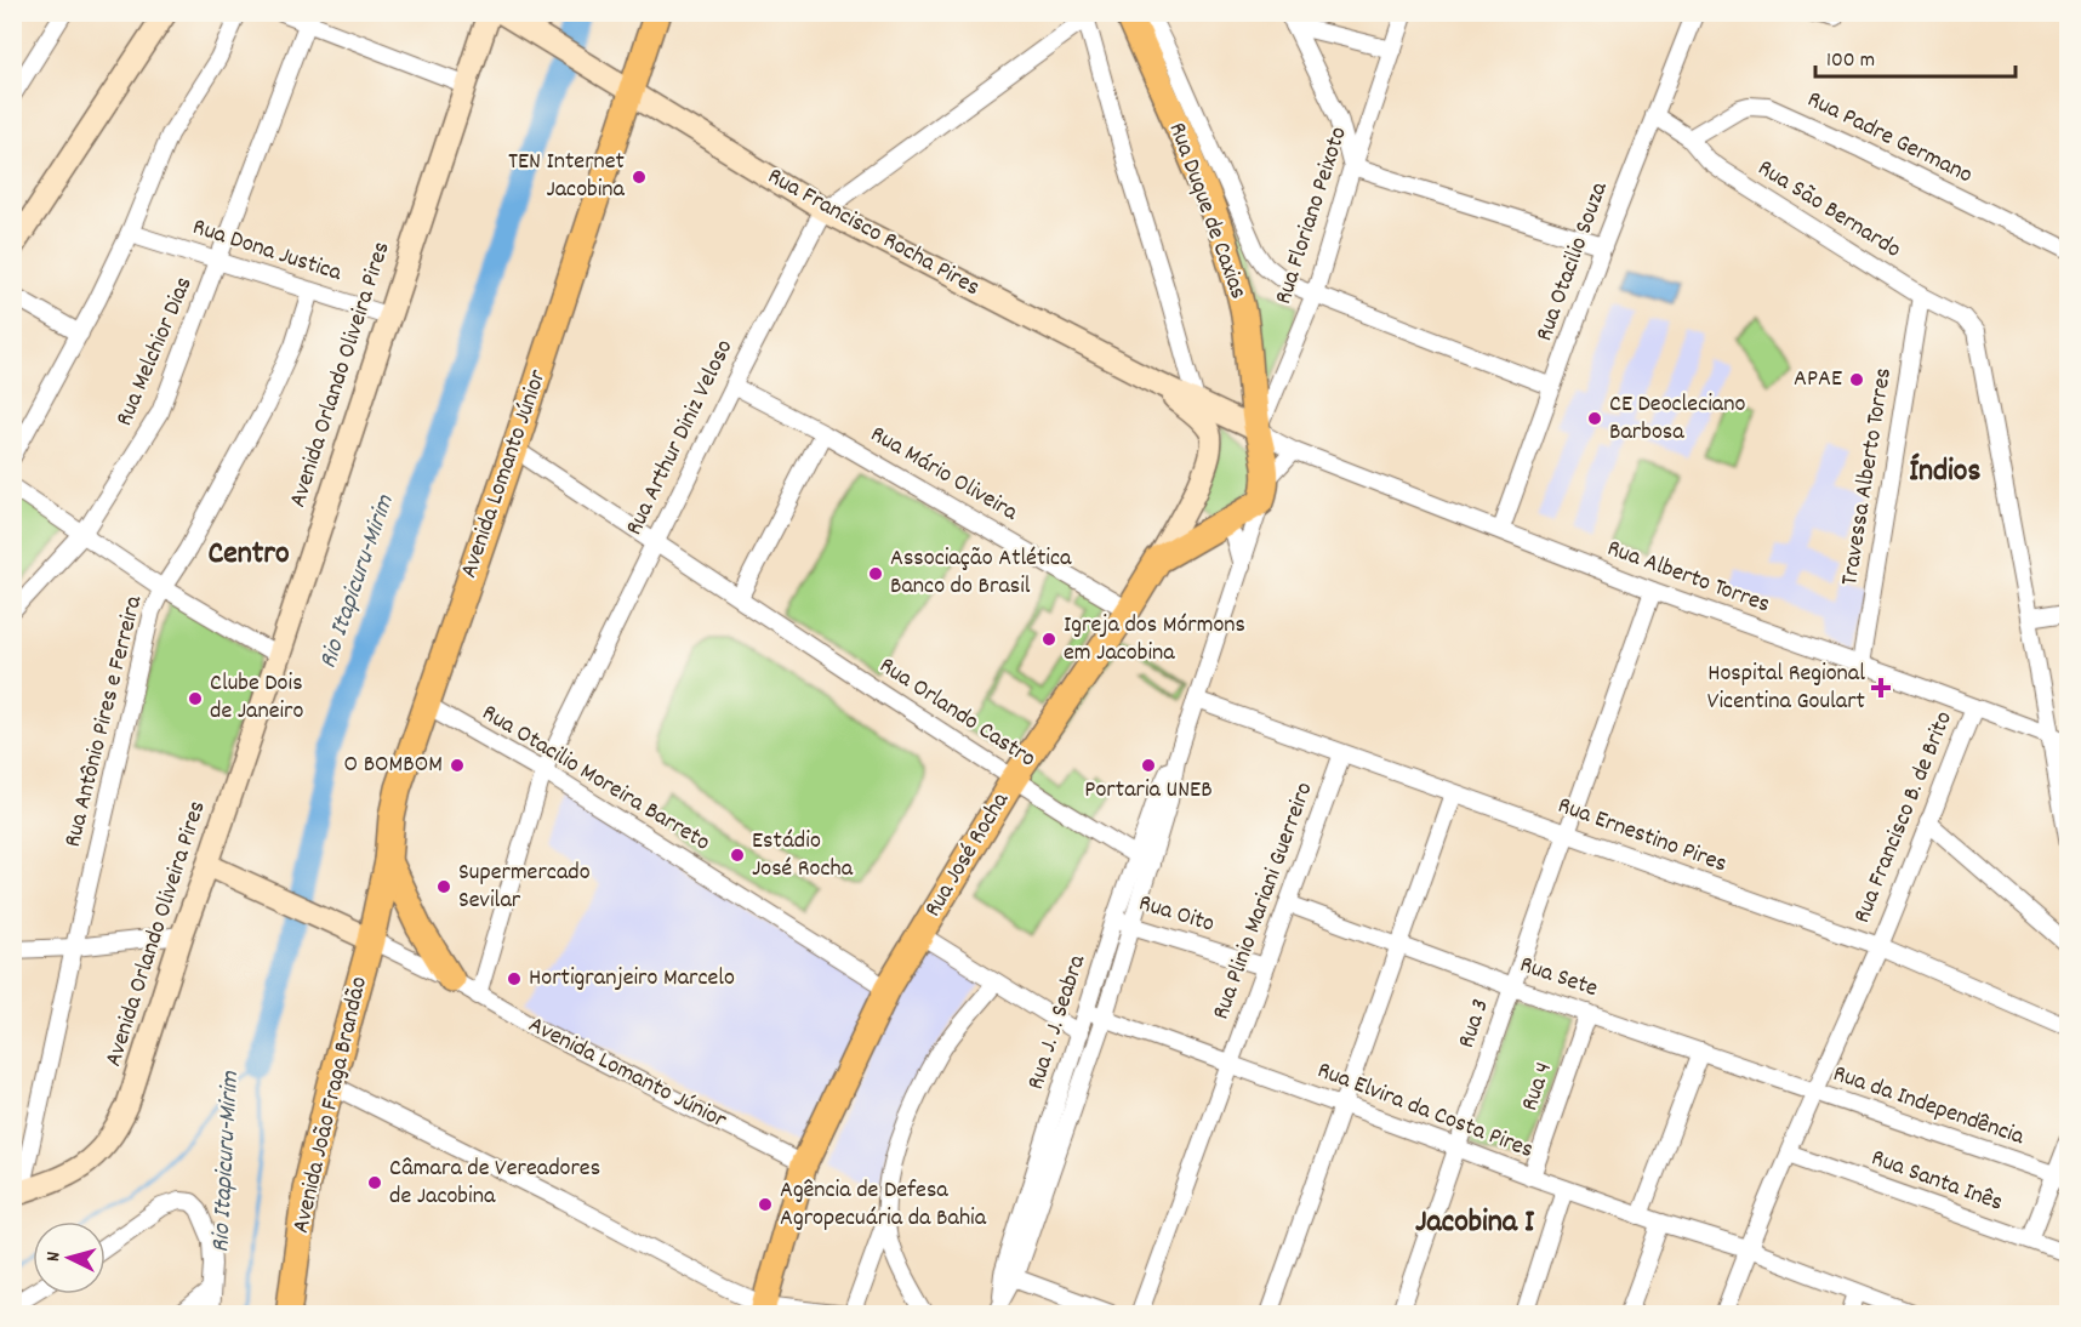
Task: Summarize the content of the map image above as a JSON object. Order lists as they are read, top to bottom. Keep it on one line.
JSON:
{"streets":{"main road":["Rua Duque de Caxias","Rua Francisco Rocha Pires","Avenida Orlando Oliveira Pires","Avenida Lomanto Júnior","Rua José Rocha","Avenida João Fraga Brandão"],"street":["Rua Padre Germano","Rua São Bernardo","Rua Floriano Peixoto","Rua Dona Justica","Rua Otacilio Souza","Rua Melchior Dias","Rua Arthur Diniz Veloso","Rua Mário Oliveira","Travessa Alberto Torres","Rua Alberto Torres","Rua Orlando Castro","Rua Antônio Pires e Ferreira","Rua Otacilio Moreira Barreto","Rua Francisco B. de Brito","Rua Ernestino Pires","Rua Plinio Mariani Guerreiro","Rua Oito","Rua Sete","Rua J. J. Seabra","Rua 3","Rua 4","Rua da Independência","Rua Elvira da Costa Pires","Rua Santa Inês"]},"crossings":[["Rua Padre Germano","Rua São Bernardo"],["Rua São Bernardo","Rua Otacilio Souza"],["Rua São Bernardo","Travessa Alberto Torres"],["Rua Duque de Caxias","Rua Floriano Peixoto"],["Rua Duque de Caxias","Rua Francisco Rocha Pires"],["Rua Duque de Caxias","Rua Otacilio Souza"],["Rua Duque de Caxias","Rua J. J. Seabra"],["Rua Floriano Peixoto","Rua Francisco Rocha Pires"],["Rua Francisco Rocha Pires","Avenida Orlando Oliveira Pires"],["Rua Francisco Rocha Pires","Rua Arthur Diniz Veloso"],["Rua Francisco Rocha Pires","Avenida Lomanto Júnior"],["Rua Francisco Rocha Pires","Rua Alberto Torres"],["Rua Dona Justica","Rua Melchior Dias"],["Rua Dona Justica","Avenida Orlando Oliveira Pires"],["Rua Dona Justica","Rua Antônio Pires e Ferreira"],["Rua Otacilio Souza","Rua Alberto Torres"],["Avenida Orlando Oliveira Pires","Rua Antônio Pires e Ferreira"],["Rua Arthur Diniz Veloso","Avenida Lomanto Júnior"],["Rua Arthur Diniz Veloso","Rua Mário Oliveira"],["Rua Arthur Diniz Veloso","Rua Orlando Castro"],["Rua Arthur Diniz Veloso","Rua Otacilio Moreira Barreto"],["Avenida Lomanto Júnior","Rua Orlando Castro"],["Avenida Lomanto Júnior","Rua Otacilio Moreira Barreto"],["Avenida Lomanto Júnior","Rua José Rocha"],["Avenida Lomanto Júnior","Avenida João Fraga Brandão"],["Rua Mário Oliveira","Rua José Rocha"],["Travessa Alberto Torres","Rua Alberto Torres"],["Rua Alberto Torres","Rua Francisco B. de Brito"],["Rua Alberto Torres","Rua 3"],["Rua Orlando Castro","Rua José Rocha"],["Rua Orlando Castro","Rua J. J. Seabra"],["Rua Otacilio Moreira Barreto","Rua José Rocha"],["Rua Francisco B. de Brito","Rua Ernestino Pires"],["Rua Francisco B. de Brito","Rua Sete"],["Rua Francisco B. de Brito","Rua da Independência"],["Rua Francisco B. de Brito","Rua Elvira da Costa Pires"],["Rua Francisco B. de Brito","Rua Santa Inês"],["Rua Ernestino Pires","Rua Plinio Mariani Guerreiro"],["Rua Ernestino Pires","Rua J. J. Seabra"],["Rua Ernestino Pires","Rua 3"],["Rua Plinio Mariani Guerreiro","Rua Oito"],["Rua Plinio Mariani Guerreiro","Rua Sete"],["Rua Plinio Mariani Guerreiro","Rua Elvira da Costa Pires"],["Rua Oito","Rua J. J. Seabra"],["Rua Sete","Rua 3"],["Rua Sete","Rua 4"],["Rua Sete","Rua da Independência"],["Rua J. J. Seabra","Rua Elvira da Costa Pires"],["Rua 3","Rua Elvira da Costa Pires"],["Rua 4","Rua Elvira da Costa Pires"]],"districts":["Índios","Centro","Jacobina I"],"water":["Rio Itapicuru-Mirim"],"places":{"other":["TEN Internet Jacobina","APAE","CE Deocleciano Barbosa","Associação Atlética Banco do Brasil","Igreja dos Mórmons em Jacobina","Clube Dois de Janeiro","O BOMBOM","Portaria UNEB","Estádio José Rocha","Supermercado Sevilar","Hortigranjeiro Marcelo","Câmara de Vereadores de Jacobina","Agência de Defesa Agropecuária da Bahia"],"health":["Hospital Regional Vicentina Goulart"]},"scale_bar":"100 m","north":"left"}
